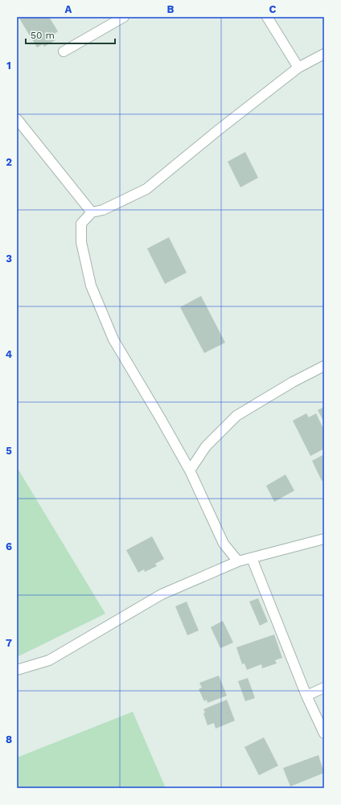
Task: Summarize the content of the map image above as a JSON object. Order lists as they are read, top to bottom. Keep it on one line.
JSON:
{"scale_bar":"50 m","grid":{"columns":["A","B","C"],"rows":["1","2","3","4","5","6","7","8"]}}
